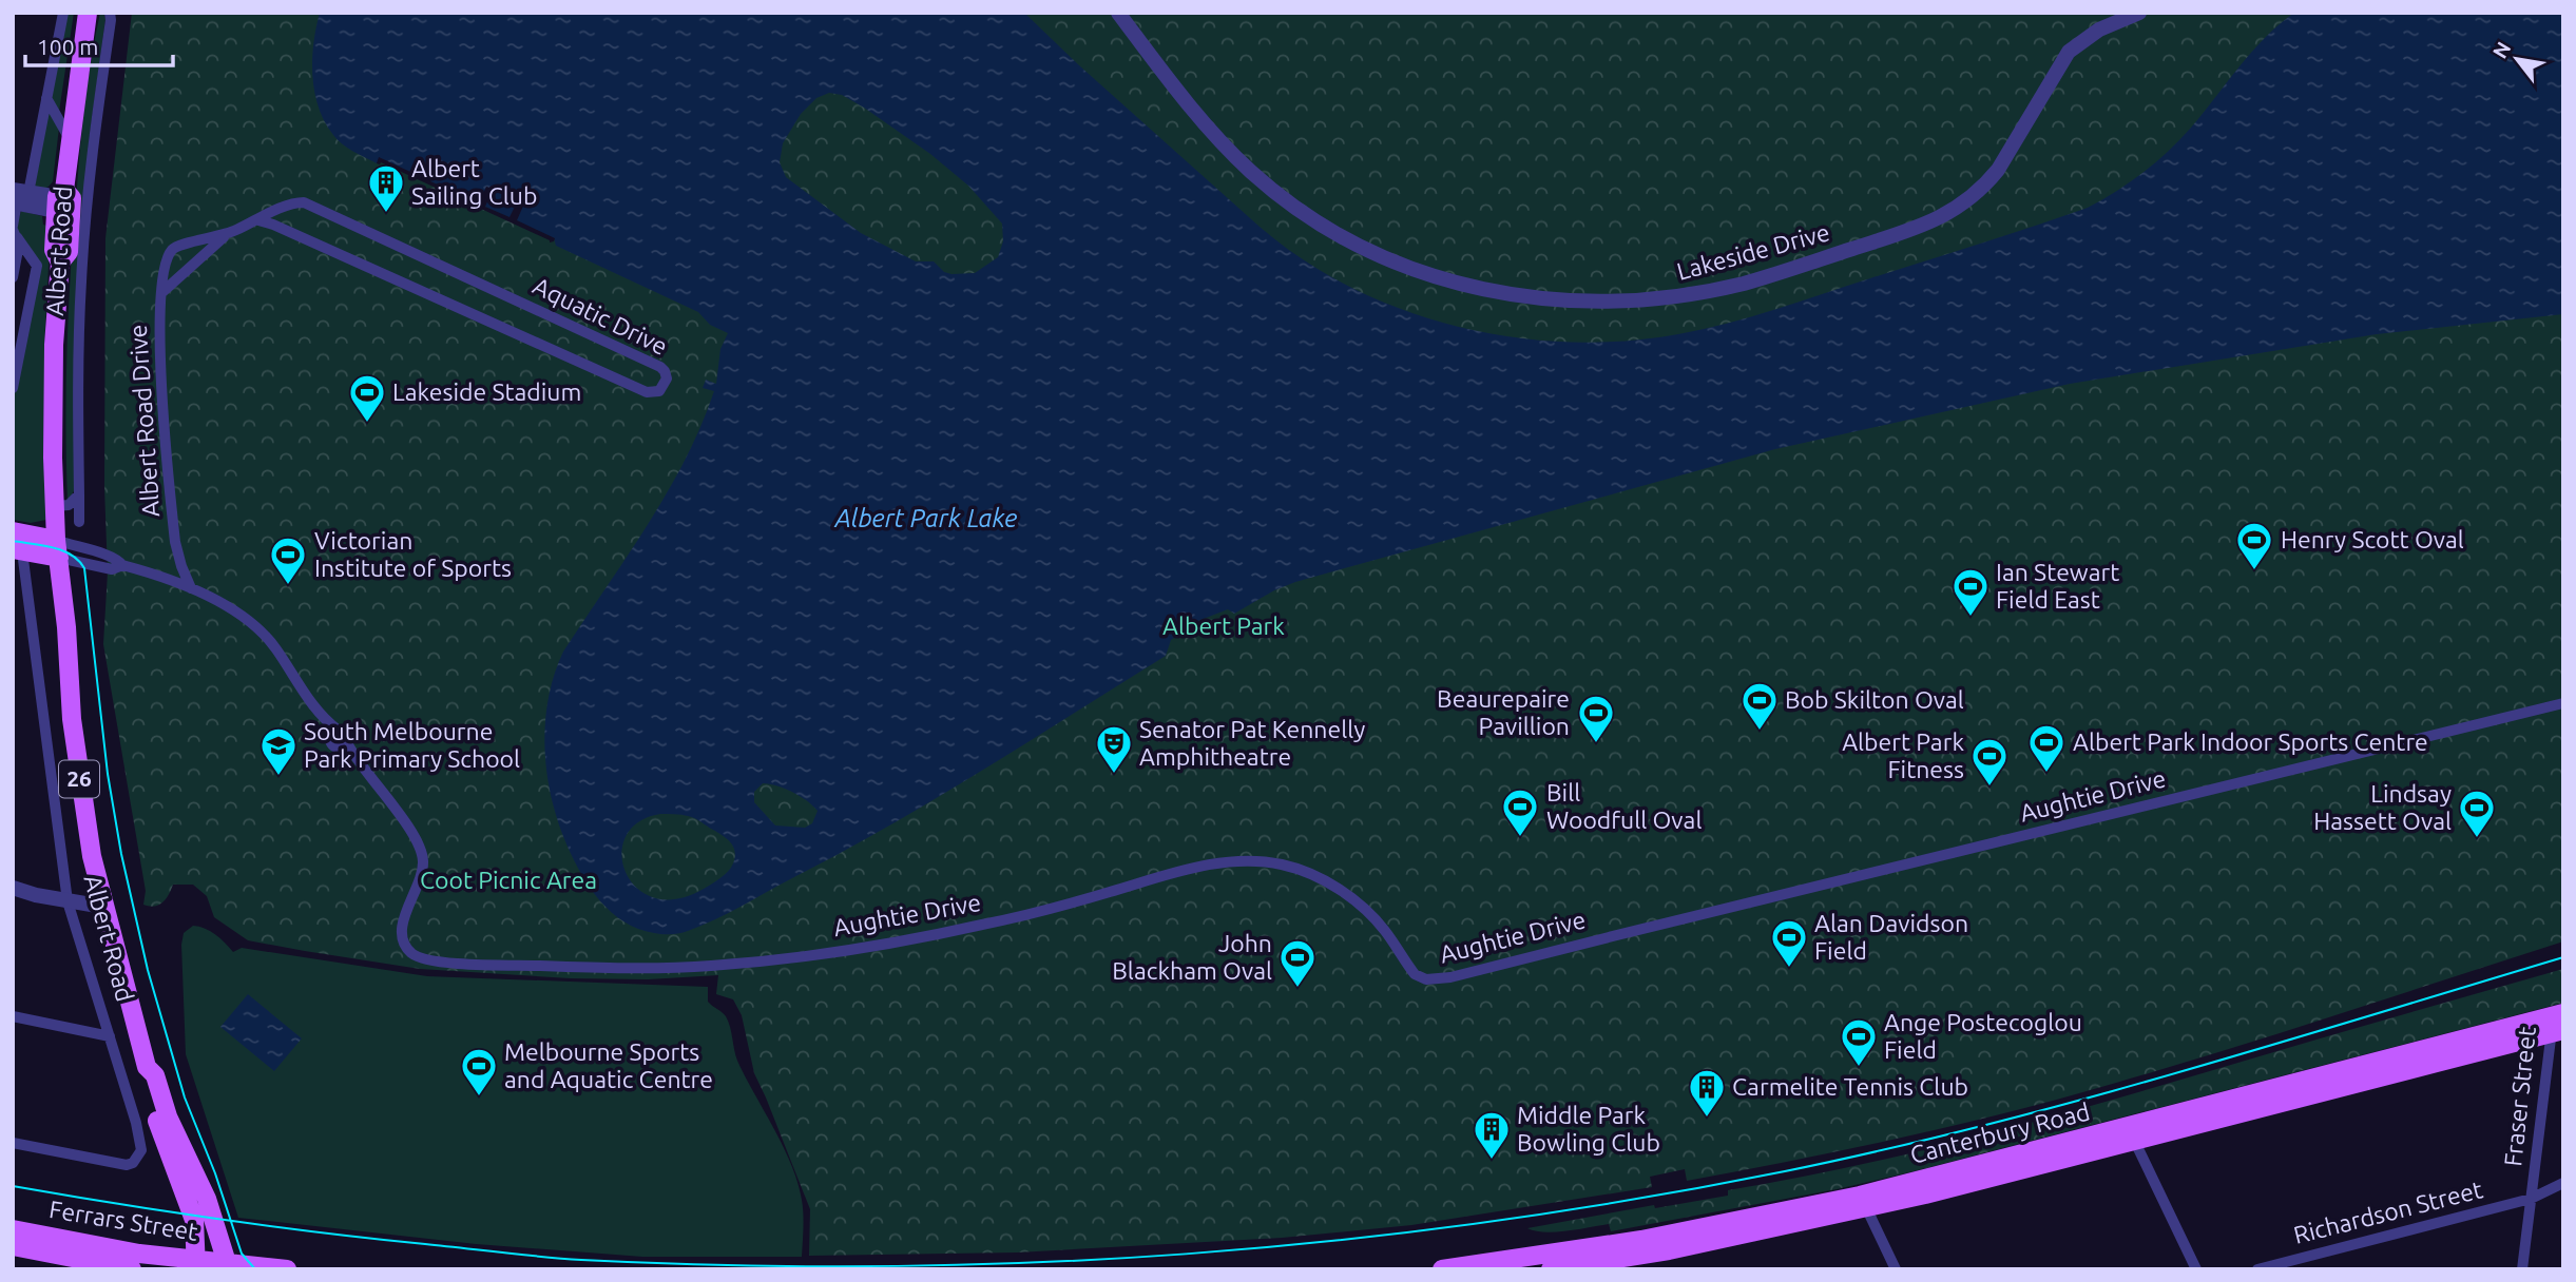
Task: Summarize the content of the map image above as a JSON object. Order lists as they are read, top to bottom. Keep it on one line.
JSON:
{"streets":{"main road":["Albert Road","26","Canterbury Road","Ferrars Street"],"street":["Lakeside Drive","Aquatic Drive","Albert Road Drive","Aughtie Drive","Fraser Street","Richardson Street"]},"crossings":[["Albert Road","Aughtie Drive"],["Albert Road","Ferrars Street"],["Aquatic Drive","Albert Road Drive"],["Albert Road Drive","Aughtie Drive"],["Fraser Street","Canterbury Road"],["Fraser Street","Richardson Street"]],"water":["Albert Park Lake"],"parks":["Albert Park","Coot Picnic Area"],"places":{"building":["Albert Sailing Club","Carmelite Tennis Club","Middle Park Bowling Club"],"sports":["Lakeside Stadium","Henry Scott Oval","Victorian Institute of Sports","Ian Stewart Field East","Bob Skilton Oval","Beaurepaire Pavillion","Albert Park Indoor Sports Centre","Albert Park Fitness","Bill Woodfull Oval","Lindsay Hassett Oval","Alan Davidson Field","John Blackham Oval","Ange Postecoglou Field","Melbourne Sports and Aquatic Centre"],"theatre":["Senator Pat Kennelly Amphitheatre"],"school or university":["South Melbourne Park Primary School"]},"scale_bar":"100 m","north":"top left"}
